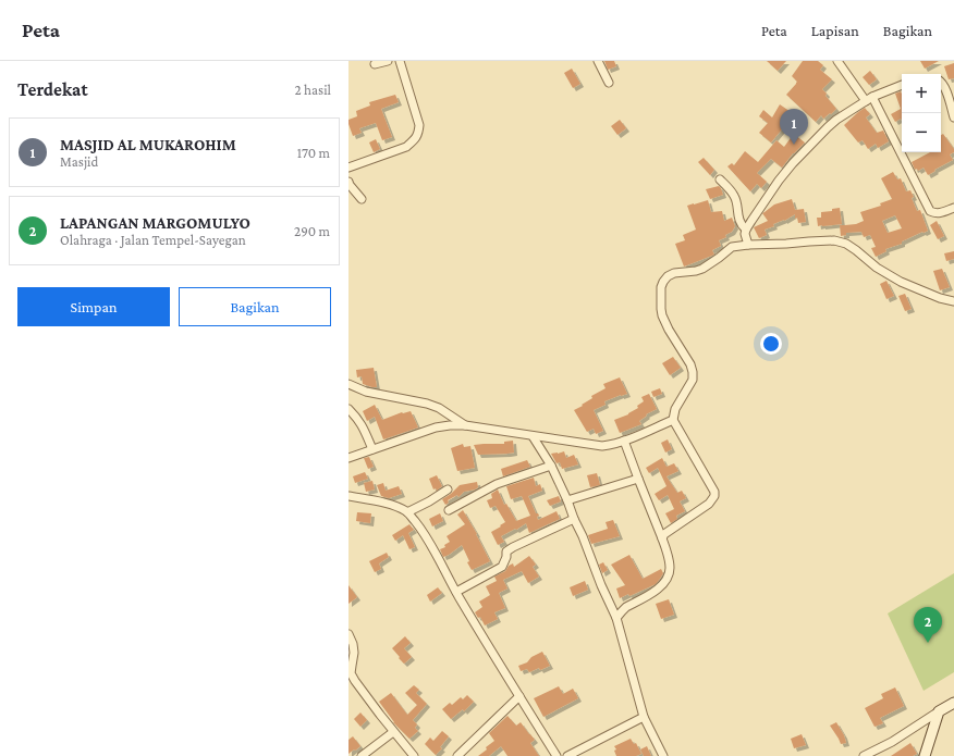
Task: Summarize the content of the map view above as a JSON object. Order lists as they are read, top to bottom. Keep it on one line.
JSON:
{"page":{"header":"Peta","nav":["Peta","Lapisan","Bagikan"],"heading":["Terdekat","2 hasil"],"map_buttons":["+","−"],"pins":["1","2"],"list":[{"mark":"1","name":"MASJID AL MUKAROHIM","note":"Masjid","value":"170 m"},{"mark":"2","name":"LAPANGAN MARGOMULYO","note":"Olahraga · Jalan Tempel-Sayegan","value":"290 m"}],"buttons":["Simpan","Bagikan"]}}
